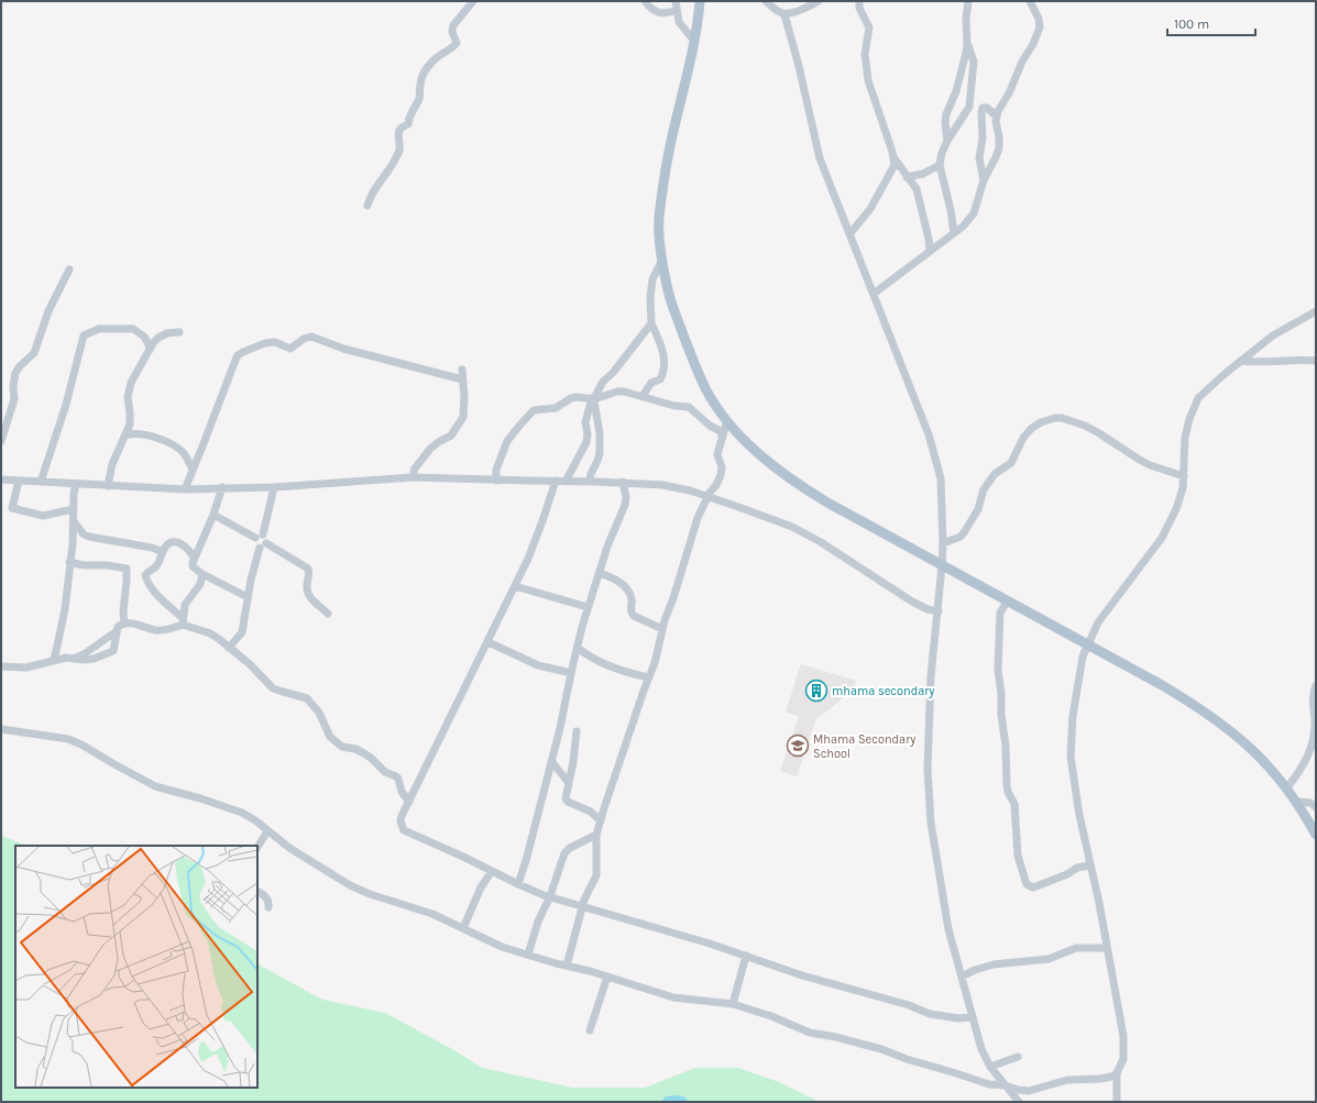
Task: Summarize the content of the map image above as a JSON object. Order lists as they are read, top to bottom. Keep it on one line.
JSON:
{"places":{"building":["mhama secondary"],"school or university":["Mhama Secondary School"]},"scale_bar":"100 m"}
